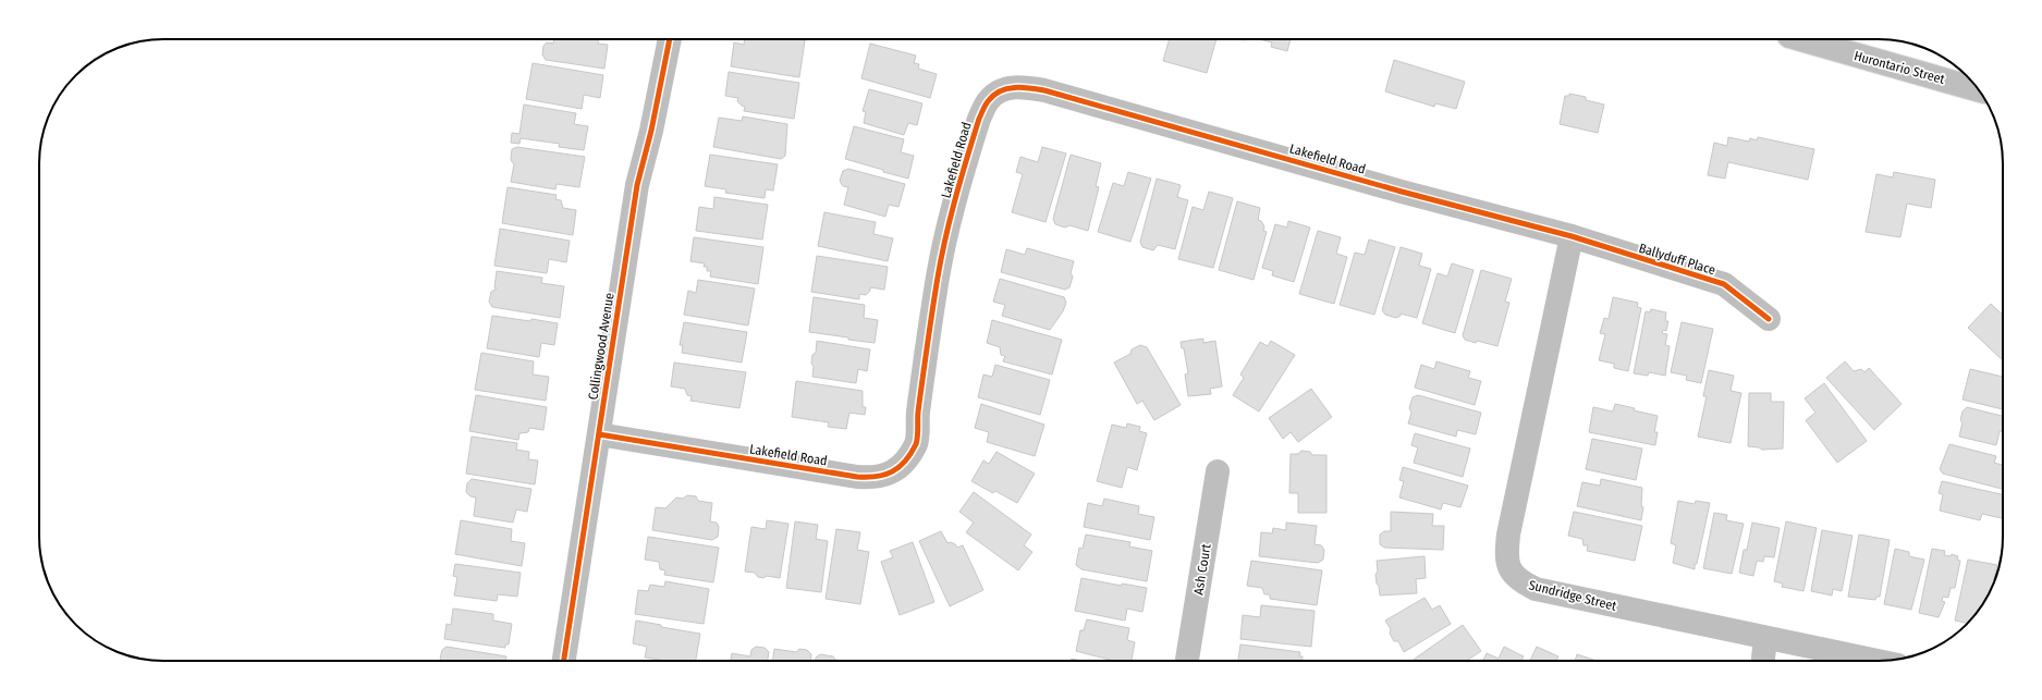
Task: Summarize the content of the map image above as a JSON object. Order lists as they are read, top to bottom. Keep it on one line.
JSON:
{"streets":{"street":["Hurontario Street","Lakefield Road","Ballyduff Place","Collingwood Avenue","Ash Court","Sundridge Street"]},"crossings":[["Lakefield Road","Ballyduff Place"],["Lakefield Road","Collingwood Avenue"],["Lakefield Road","Sundridge Street"],["Ballyduff Place","Sundridge Street"]]}
